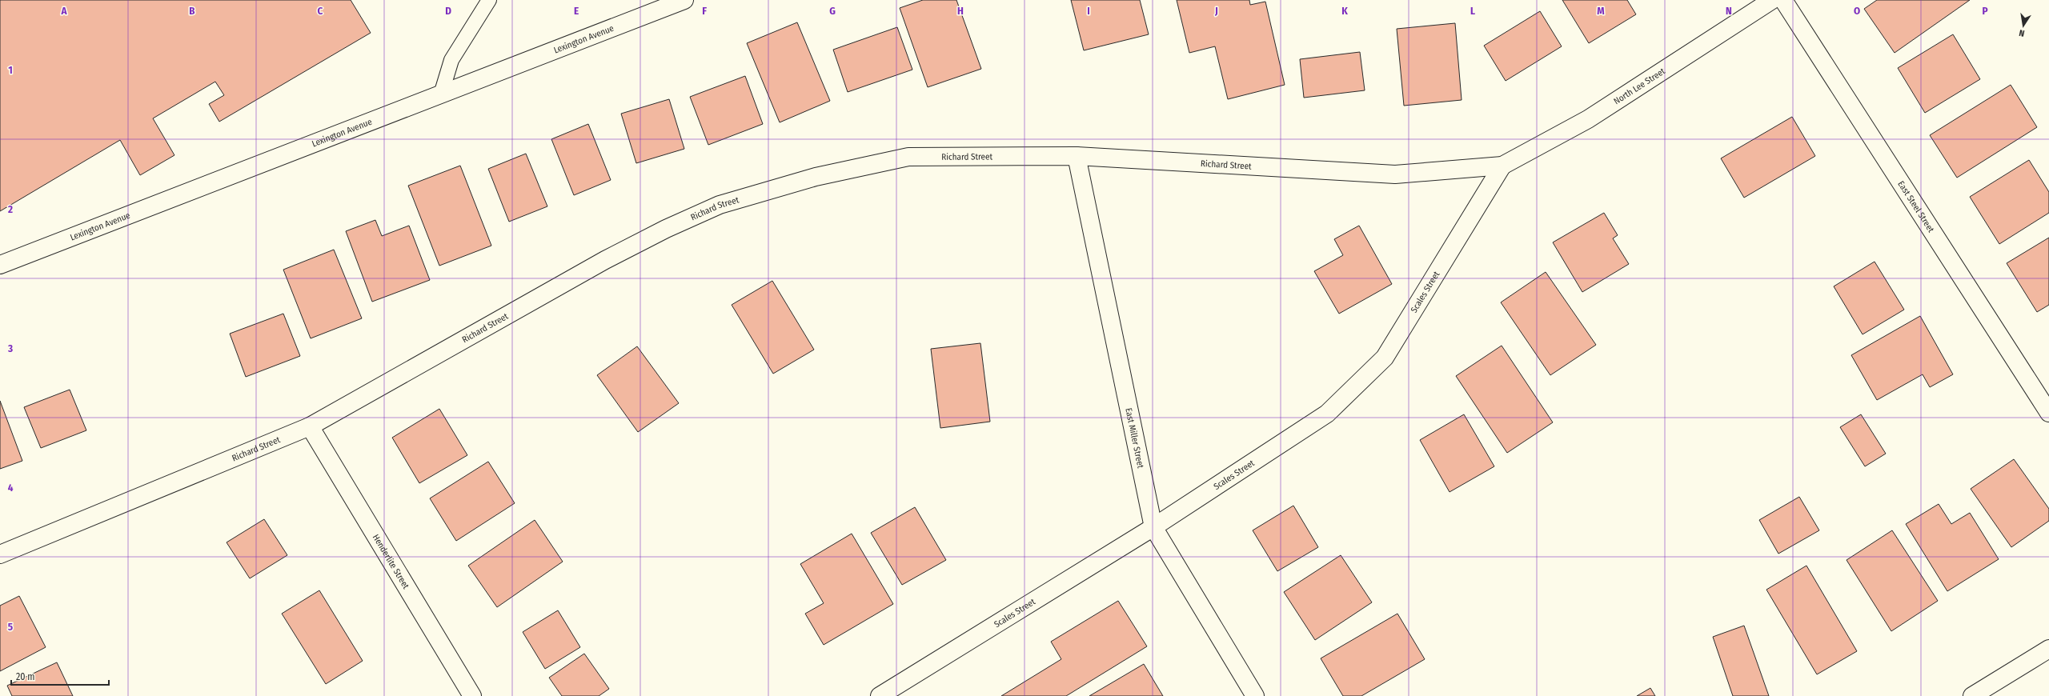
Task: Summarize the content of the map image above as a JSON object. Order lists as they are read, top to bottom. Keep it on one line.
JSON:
{"streets":{"street":["Lexington Avenue","North Lee Street","Richard Street","East Steel Street","Scales Street","East Miller Street","Henderlite Street"]},"crossings":[["North Lee Street","Richard Street"],["North Lee Street","Scales Street"],["Richard Street","Scales Street"],["Richard Street","East Miller Street"],["Richard Street","Henderlite Street"],["Scales Street","East Miller Street"]],"scale_bar":"20 m","north":"bottom","grid":{"columns":["A","B","C","D","E","F","G","H","I","J","K","L","M","N","O","P"],"rows":["1","2","3","4","5"]}}
